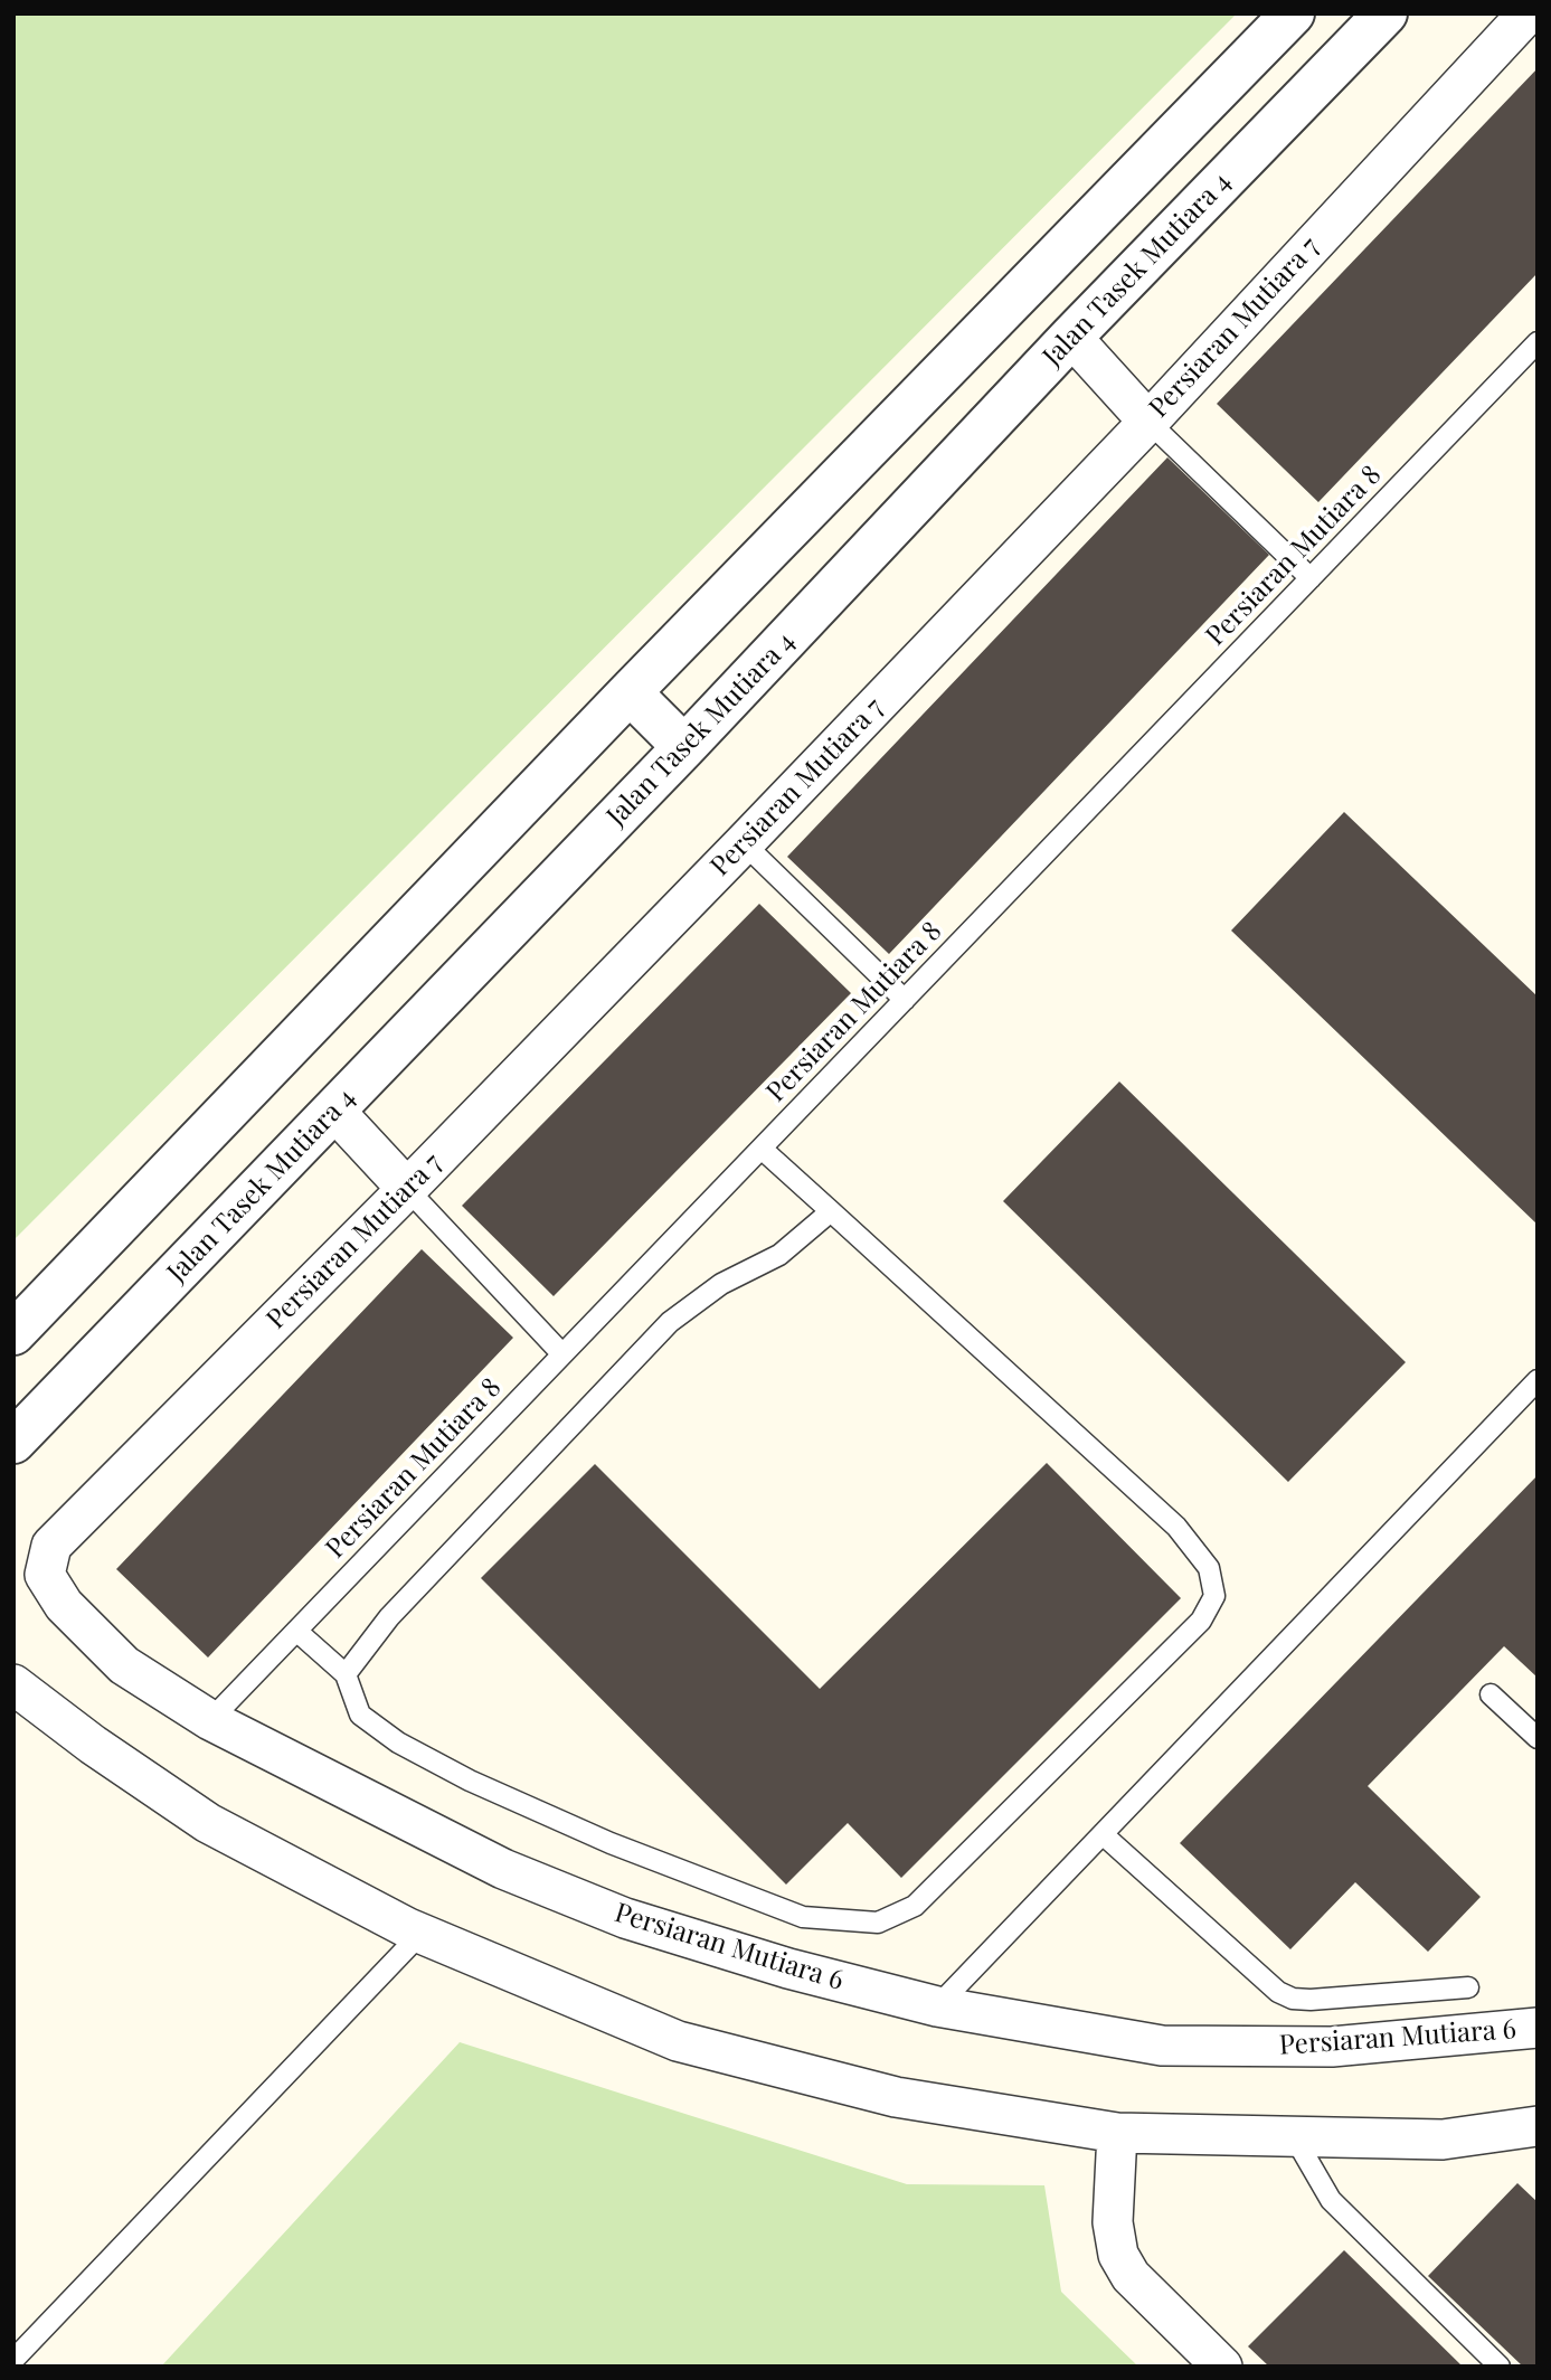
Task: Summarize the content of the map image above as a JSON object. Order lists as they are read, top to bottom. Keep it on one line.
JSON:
{"streets":{"street":["Jalan Tasek Mutiara 4","Persiaran Mutiara 7","Persiaran Mutiara 6"],"lane":["Persiaran Mutiara 8"]},"crossings":[["Persiaran Mutiara 7","Persiaran Mutiara 6"],["Persiaran Mutiara 8","Persiaran Mutiara 6"]]}
